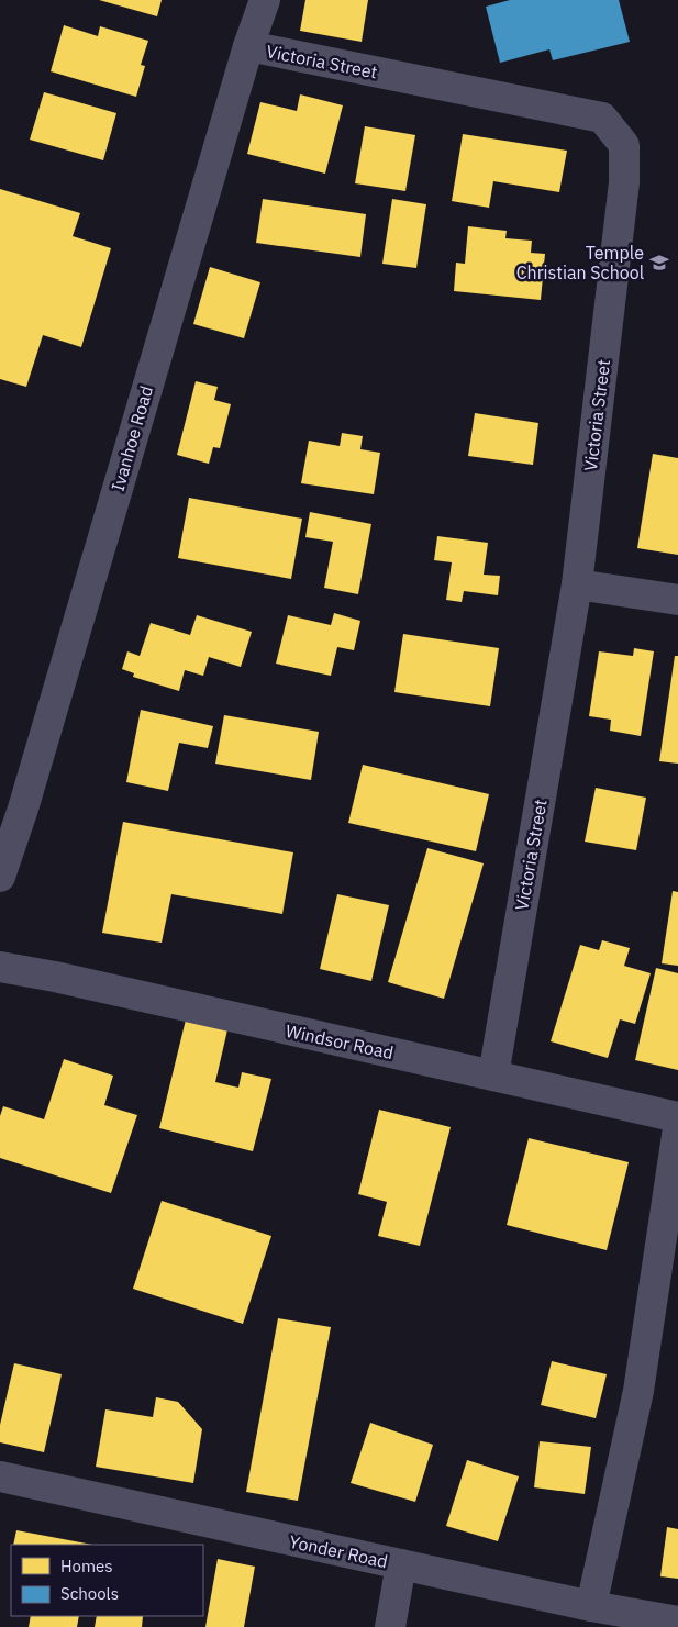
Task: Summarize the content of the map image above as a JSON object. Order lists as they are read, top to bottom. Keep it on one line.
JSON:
{"streets":{"street":["Victoria Street","Ivanhoe Road","Windsor Road","Yonder Road"]},"crossings":[["Victoria Street","Ivanhoe Road"],["Victoria Street","Windsor Road"]],"places":{"school or university":["Temple Christian School"]},"legend":["Homes","Schools"]}
